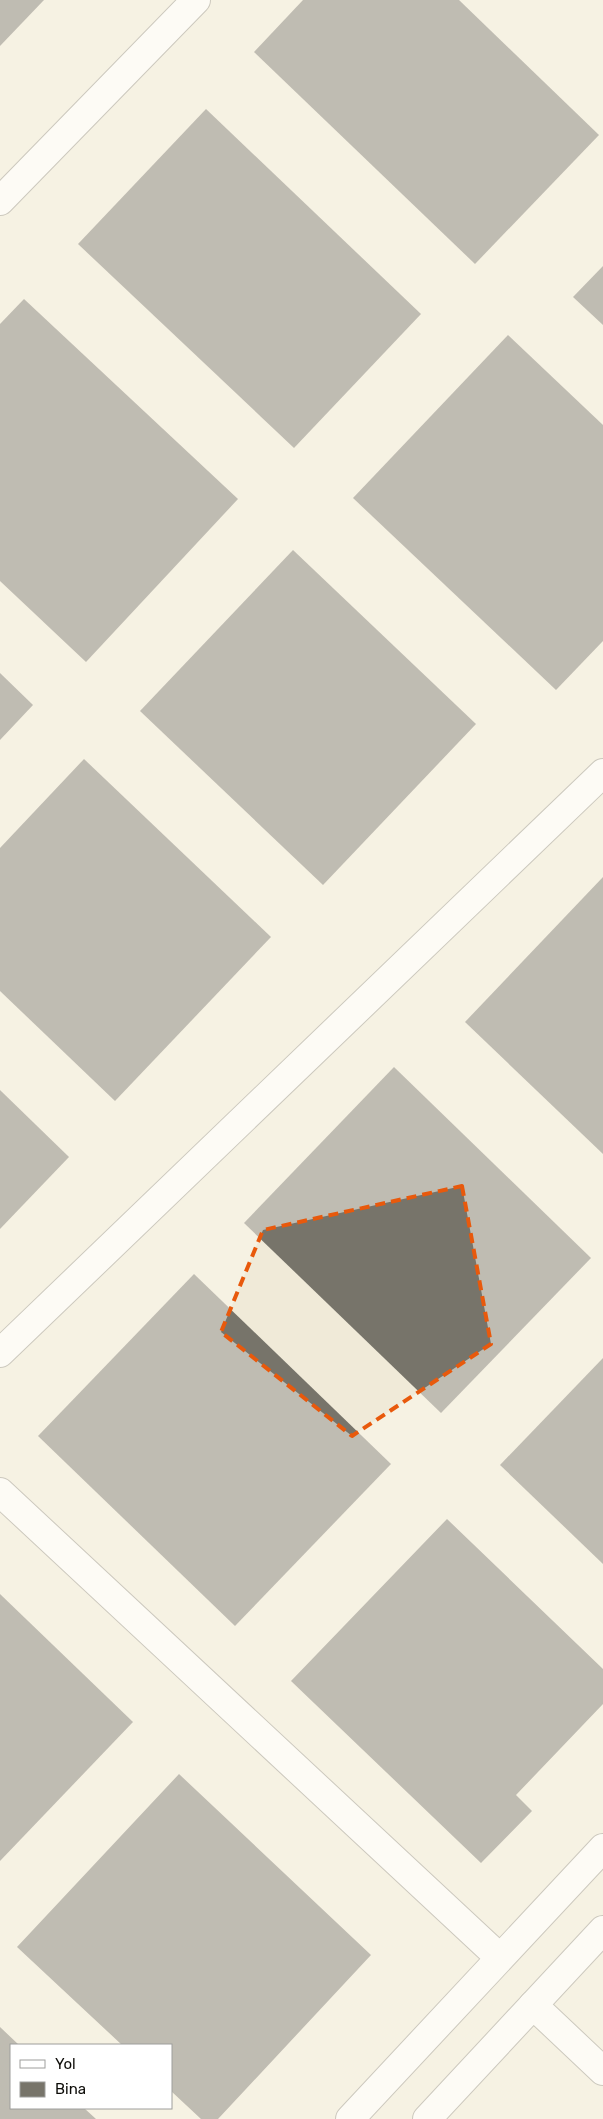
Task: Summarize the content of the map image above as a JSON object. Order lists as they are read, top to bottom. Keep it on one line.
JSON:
{"legend":["Yol","Bina"]}
